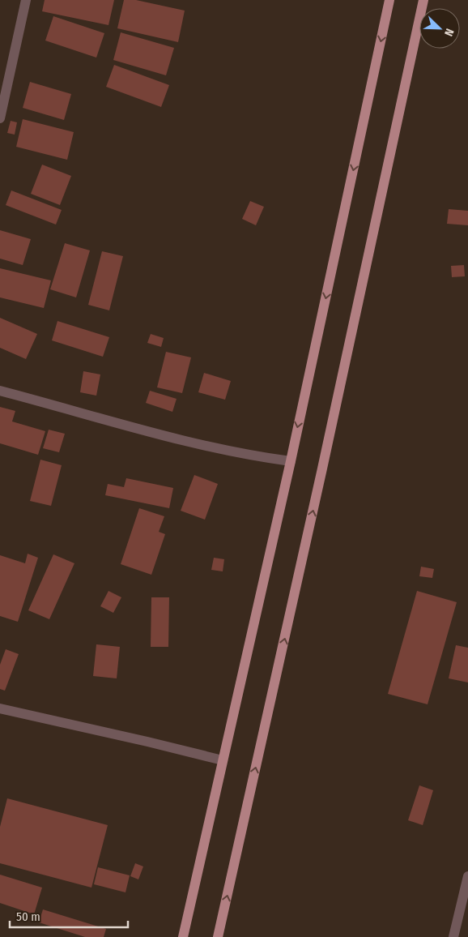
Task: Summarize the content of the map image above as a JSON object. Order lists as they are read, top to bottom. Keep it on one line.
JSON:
{"scale_bar":"50 m","north":"bottom right"}
